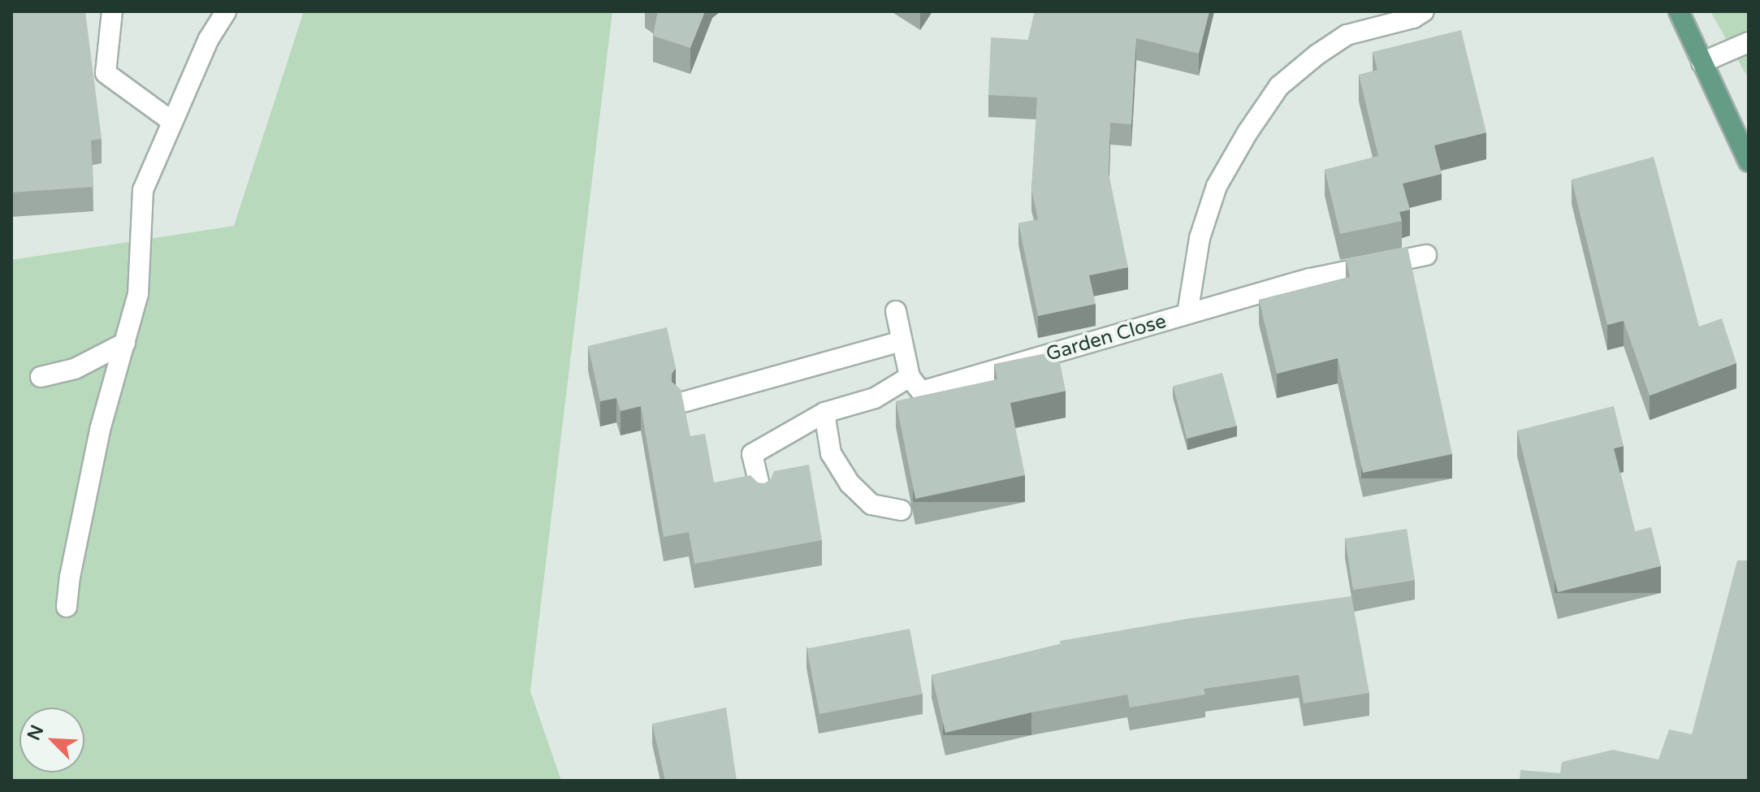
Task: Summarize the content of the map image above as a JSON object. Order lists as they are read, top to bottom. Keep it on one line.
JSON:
{"streets":{"street":["Garden Close"]},"north":"top left"}
